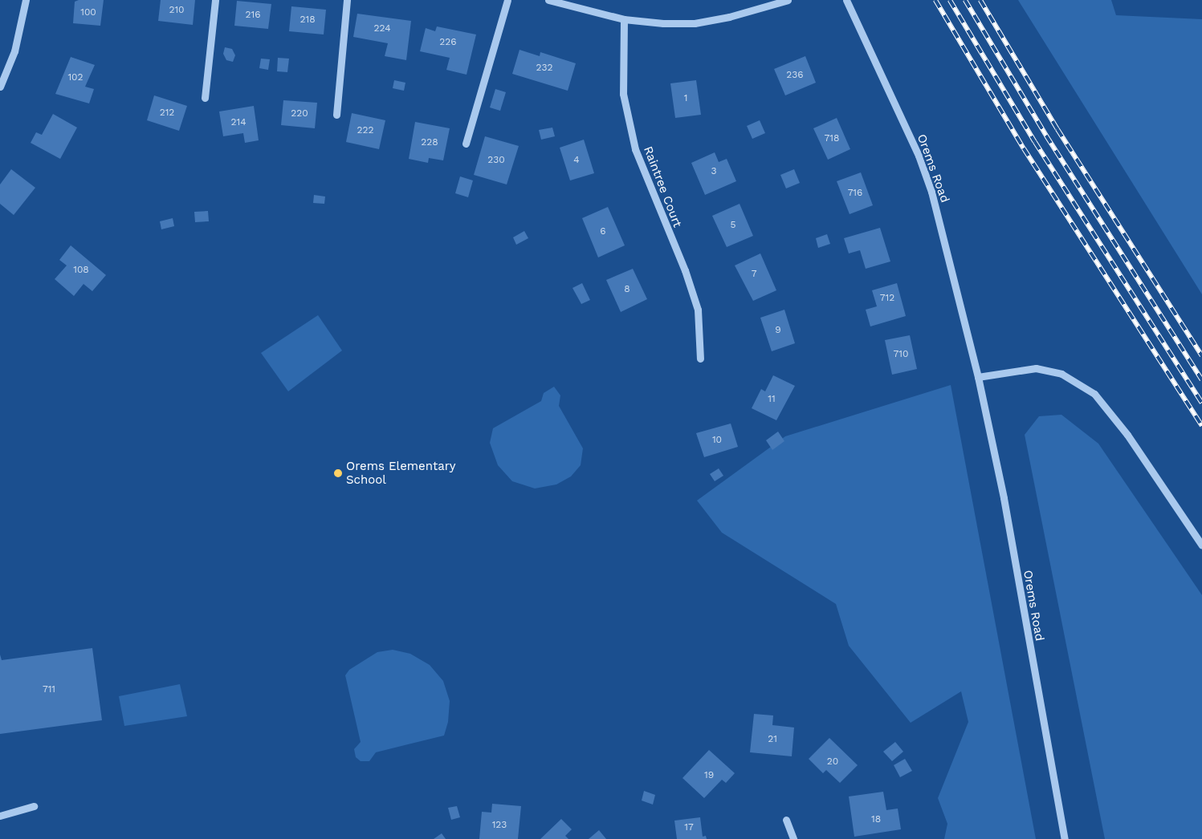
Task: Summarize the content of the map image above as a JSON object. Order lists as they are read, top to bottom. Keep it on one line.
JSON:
{"streets":{"street":["Orems Road","Raintree Court"]},"places":["Orems Elementary School"],"house_numbers":["210","100","216","218","224","226","232","236","102","1","212","220","214","222","718","228","230","4","3","716","5","6","108","7","8","712","9","710","11","10","711","21","20","19","18","123","17"]}
